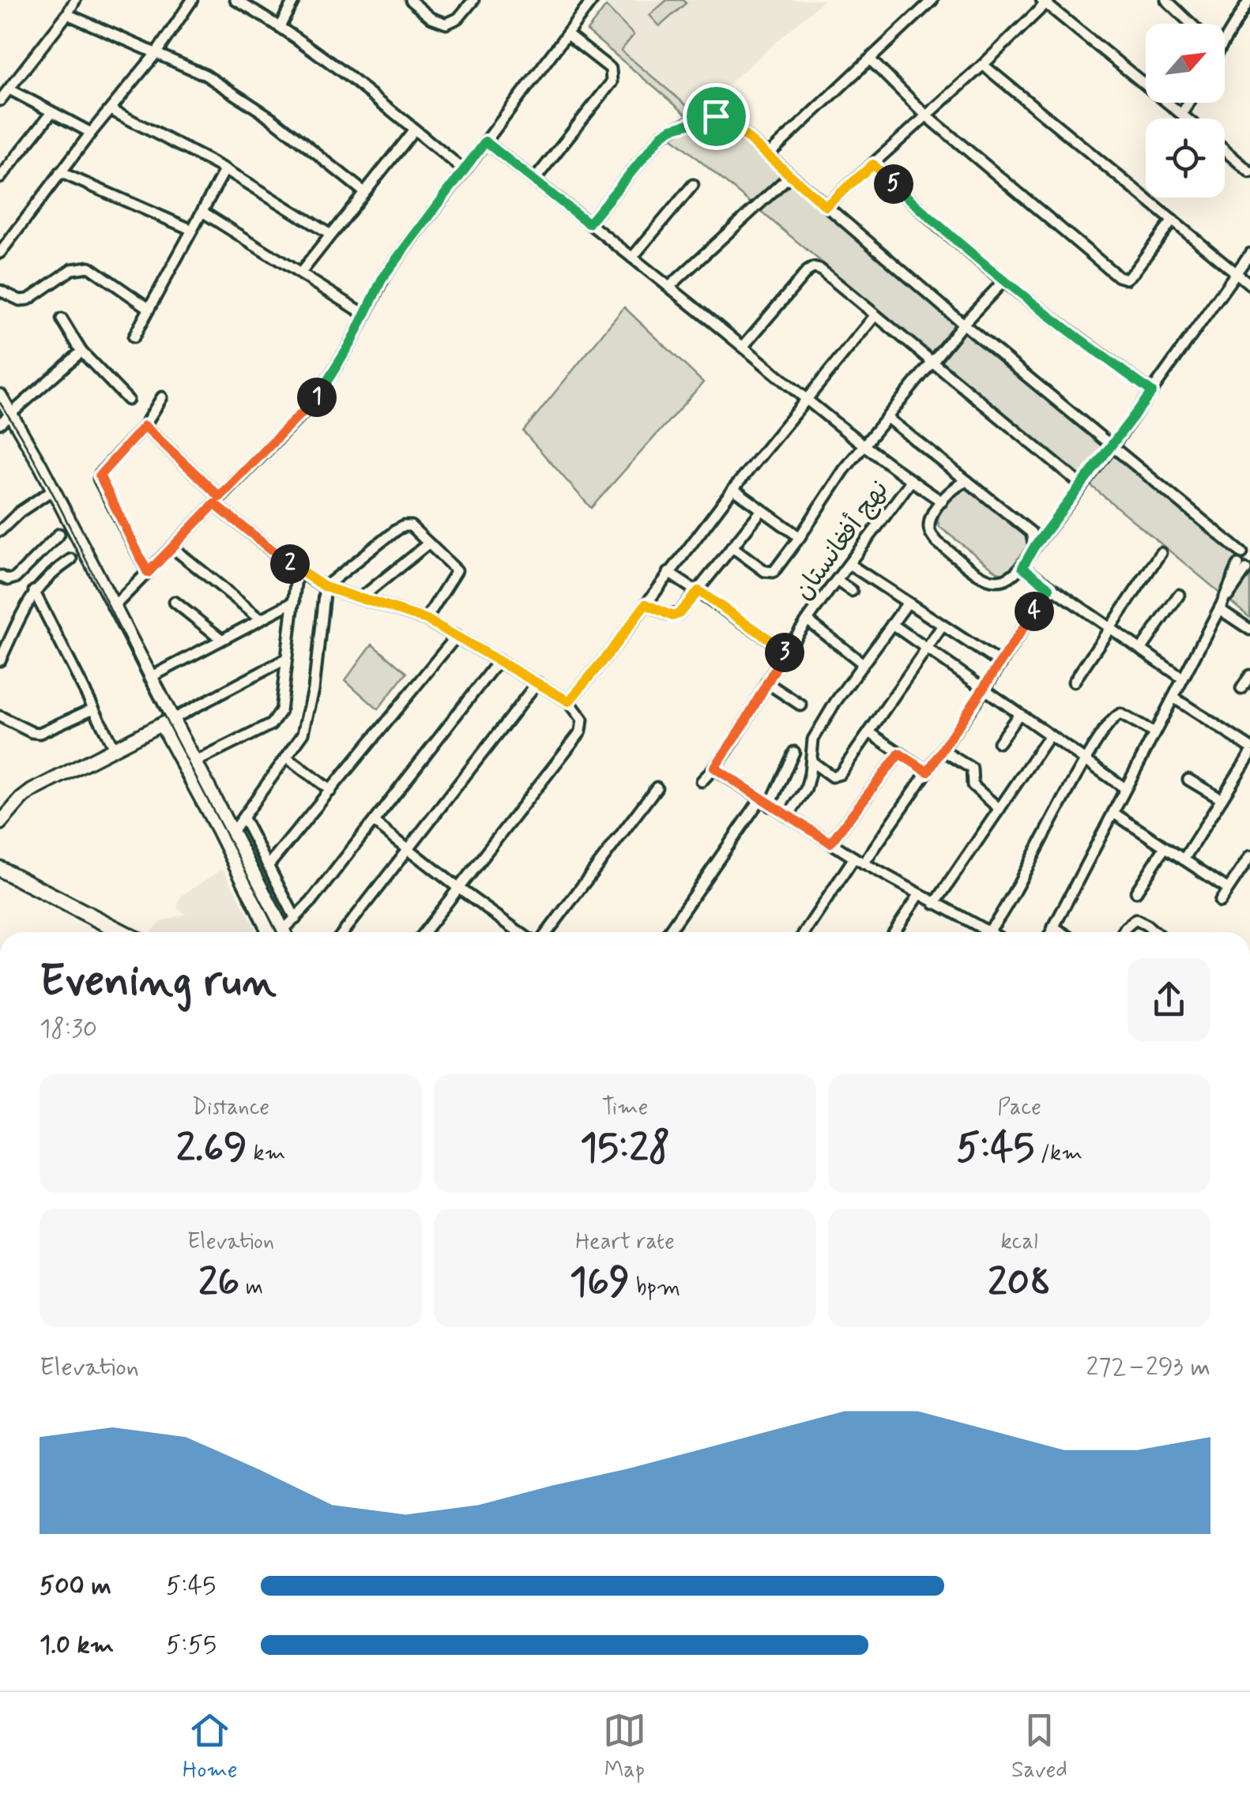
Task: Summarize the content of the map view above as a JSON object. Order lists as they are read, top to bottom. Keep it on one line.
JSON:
{"streets":{"street":["نهج أفغانستان"]},"north":"top right","page":{"pins":["5","1","2","4","3"],"heading":["Evening run","18:30"],"stats":[["Distance","2.69 km"],["Time","15:28"],["Pace","5:45 /km"],["Elevation","26 m"],["Heart rate","169 bpm"],["kcal","208"]],"chart":["Elevation","272–293 m"],"list":[{"name":"500 m","note":"5:45"},{"name":"1.0 km","note":"5:55"}],"tabs":["Home","Map","Saved"]}}
